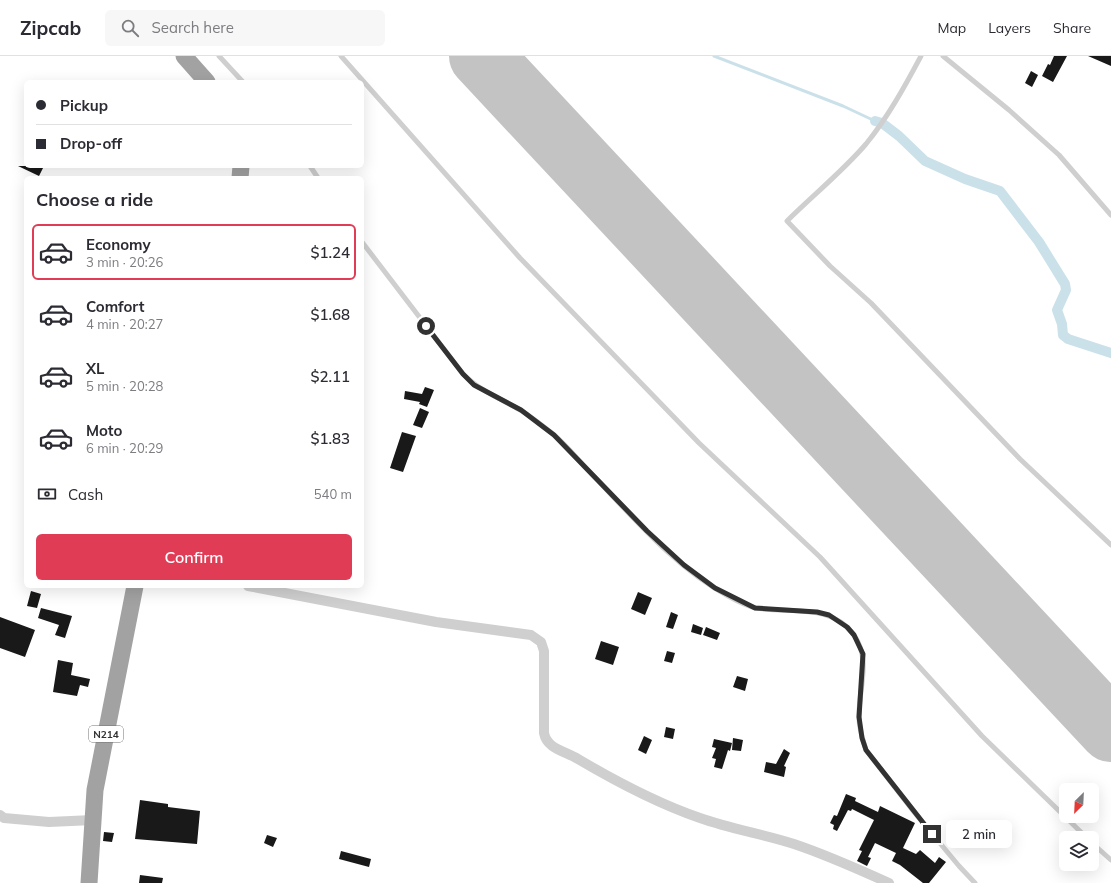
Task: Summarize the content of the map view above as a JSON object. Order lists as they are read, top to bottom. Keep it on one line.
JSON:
{"streets":{"highway":["N214"]},"north":"bottom left","page":{"header":"Zipcab","search":"Search here","nav":["Map","Layers","Share"],"banner":["Pickup","Drop-off"],"heading":"Choose a ride","list":[{"name":"Economy","note":"3 min · 20:26","value":"$1.24"},{"name":"Comfort","note":"4 min · 20:27","value":"$1.68"},{"name":"XL","note":"5 min · 20:28","value":"$2.11"},{"name":"Moto","note":"6 min · 20:29","value":"$1.83"}],"pay":["Cash","540 m"],"buttons":"Confirm","bubble":"2 min"}}
